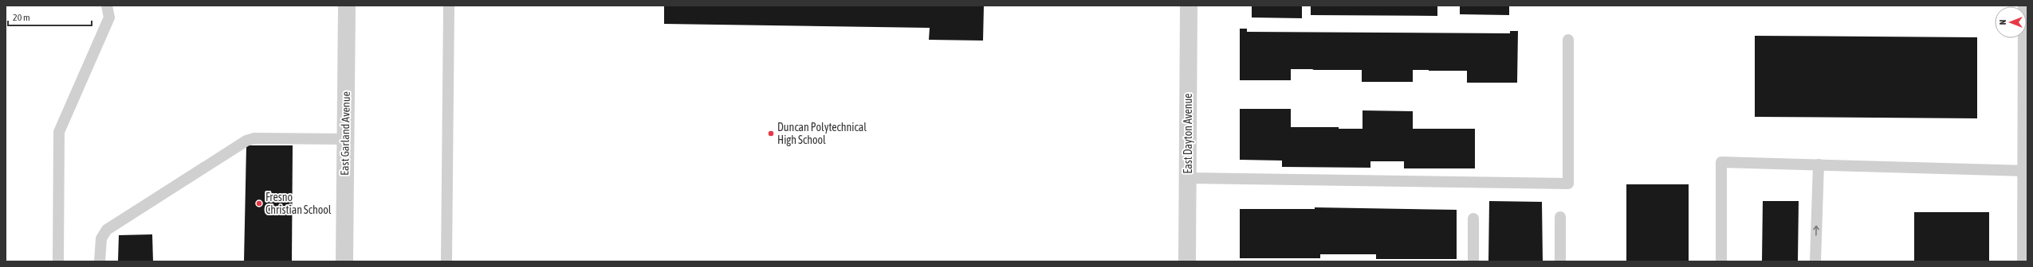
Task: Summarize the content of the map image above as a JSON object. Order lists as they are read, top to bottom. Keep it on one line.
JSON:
{"streets":{"street":["East Garland Avenue","East Dayton Avenue"]},"places":["Duncan Polytechnical High School","Fresno Christian School"],"scale_bar":"20 m","north":"left"}
